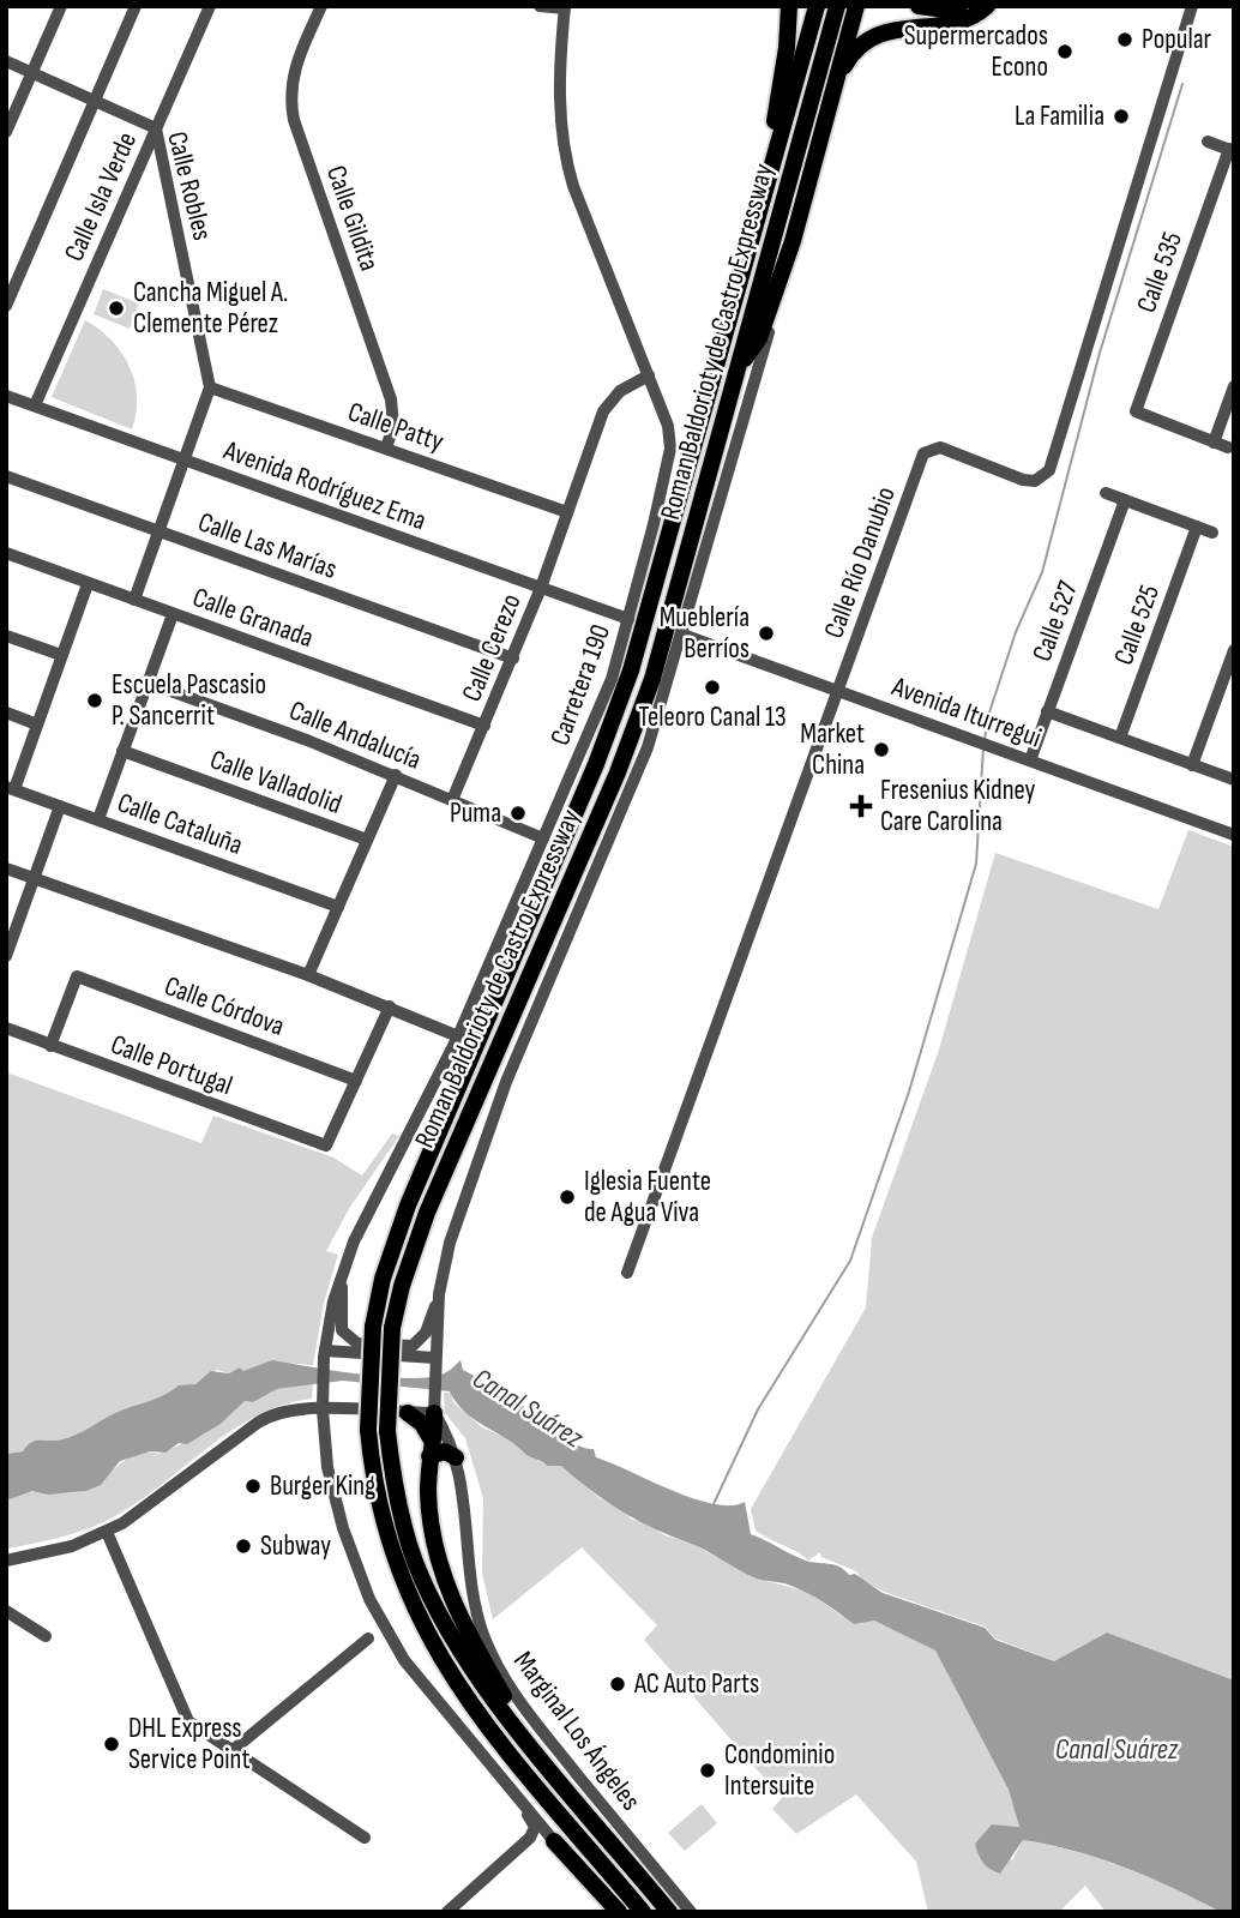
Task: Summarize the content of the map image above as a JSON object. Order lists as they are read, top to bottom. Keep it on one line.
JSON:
{"streets":{"highway":["Roman Baldorioty de Castro Expressway"],"street":["Calle Robles","Calle Isla Verde","Calle Gildita","Calle 535","Calle Patty","Avenida Rodríguez Ema","Calle Las Marías","Calle Río Danubio","Calle Granada","Calle 527","Calle 525","Calle Cerezo","Carretera 190","Avenida Iturregui","Calle Andalucía","Calle Valladolid","Calle Cataluña","Calle Córdova","Calle Portugal","Marginal Los Ángeles"]},"crossings":[["Calle Robles","Calle Isla Verde"],["Calle Robles","Calle Patty"],["Calle Isla Verde","Avenida Rodríguez Ema"],["Calle Gildita","Calle Patty"],["Calle Patty","Calle Cerezo"],["Avenida Rodríguez Ema","Calle Cerezo"],["Avenida Rodríguez Ema","Carretera 190"],["Calle Las Marías","Calle Cerezo"],["Calle Río Danubio","Avenida Iturregui"],["Calle Granada","Calle Cerezo"],["Calle 527","Avenida Iturregui"],["Calle Cerezo","Carretera 190"],["Calle Cerezo","Calle Andalucía"],["Carretera 190","Calle Andalucía"],["Calle Córdova","Calle Portugal"]],"water":["Canal Suárez"],"places":{"other":["Popular","Supermercados Econo","La Familia","Cancha Miguel A. Clemente Pérez","Mueblería Berríos","Teleoro Canal 13","Escuela Pascasio P. Sancerrit","Market China","Puma","Iglesia Fuente de Agua Viva","Burger King","Subway","AC Auto Parts","DHL Express Service Point","Condominio Intersuite"],"health":["Fresenius Kidney Care Carolina"]}}
